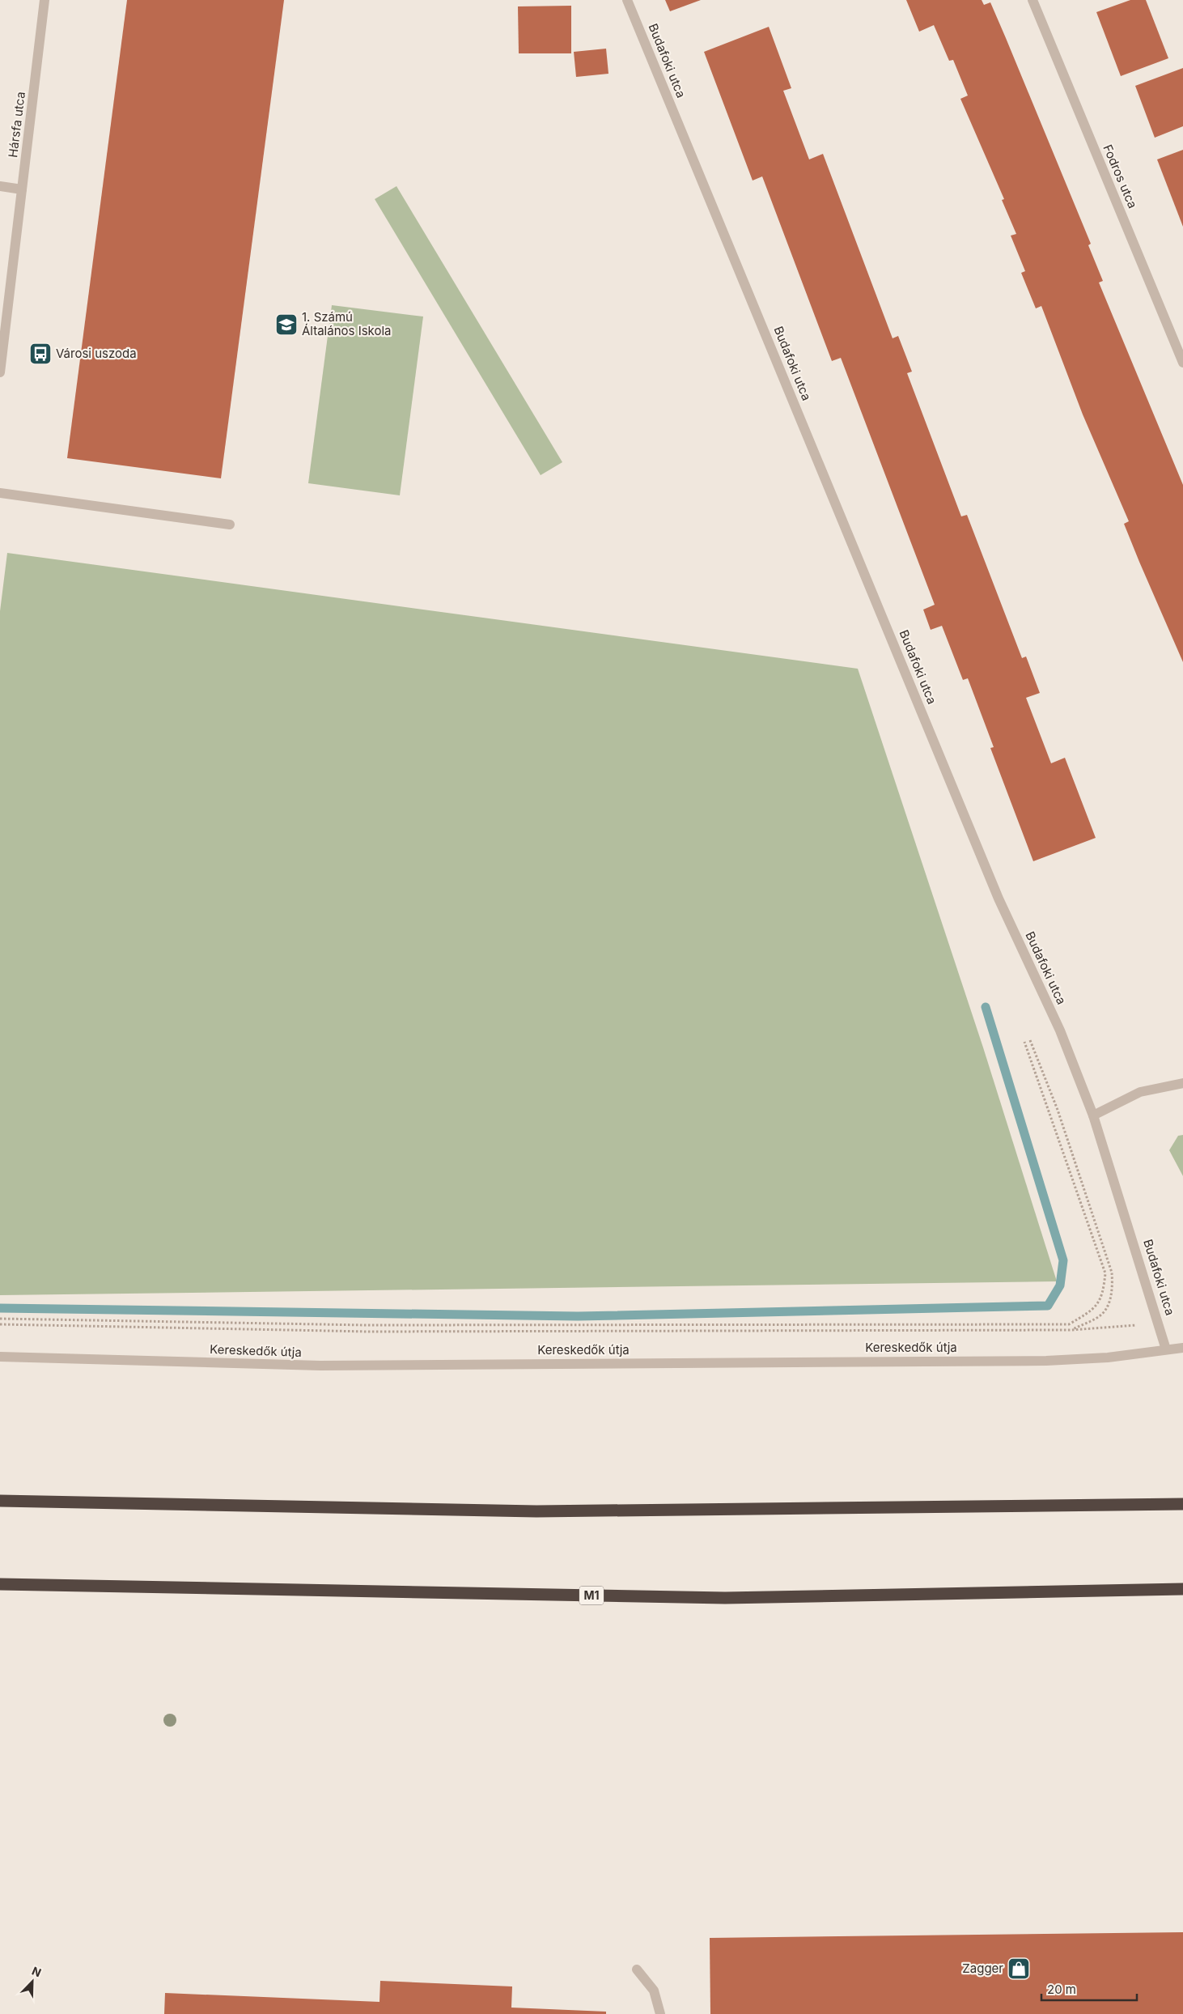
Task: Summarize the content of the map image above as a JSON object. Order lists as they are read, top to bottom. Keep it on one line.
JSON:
{"streets":{"highway":["M1"],"street":["Budafoki utca","Hársfa utca","Fodros utca","Kereskedők útja"]},"crossings":[["Budafoki utca","Kereskedők útja"]],"places":{"school or university":["1. Számú Általános Iskola"],"bus stop":["Városi uszoda"],"shop":["Zagger"]},"scale_bar":"20 m","north":"top right"}
